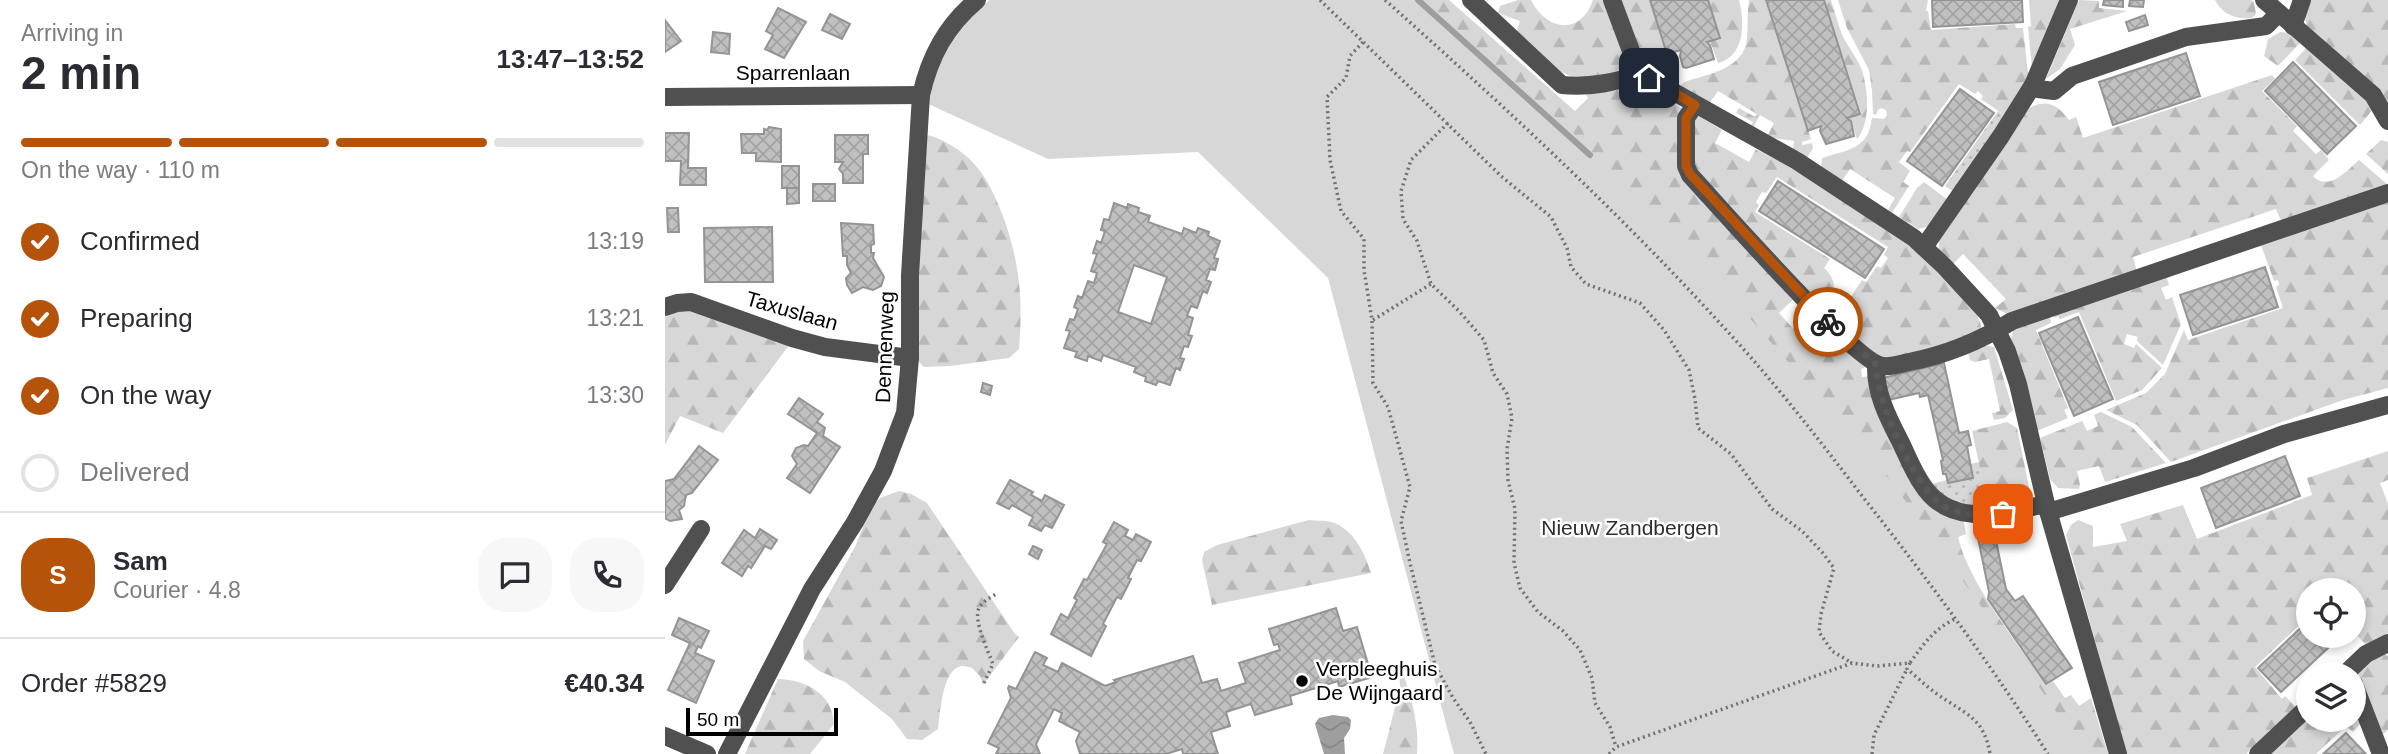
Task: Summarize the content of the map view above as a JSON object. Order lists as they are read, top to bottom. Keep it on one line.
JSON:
{"streets":{"street":["Sparrenlaan","Taxuslaan","Dennenweg"]},"crossings":[["Sparrenlaan","Dennenweg"],["Taxuslaan","Dennenweg"]],"parks":["Nieuw Zandbergen"],"places":["Verpleeghuis De Wijngaard"],"scale_bar":"50 m","page":{"heading":["2 min","Arriving in","13:47–13:52"],"panel":["Sam","Courier · 4.8","Order #5829","€40.34"],"bar":"On the way · 110 m","list":[["Confirmed","13:19"],["Preparing","13:21"],["On the way","13:30"],"Delivered"],"round":"S","scale":"50 m"}}
